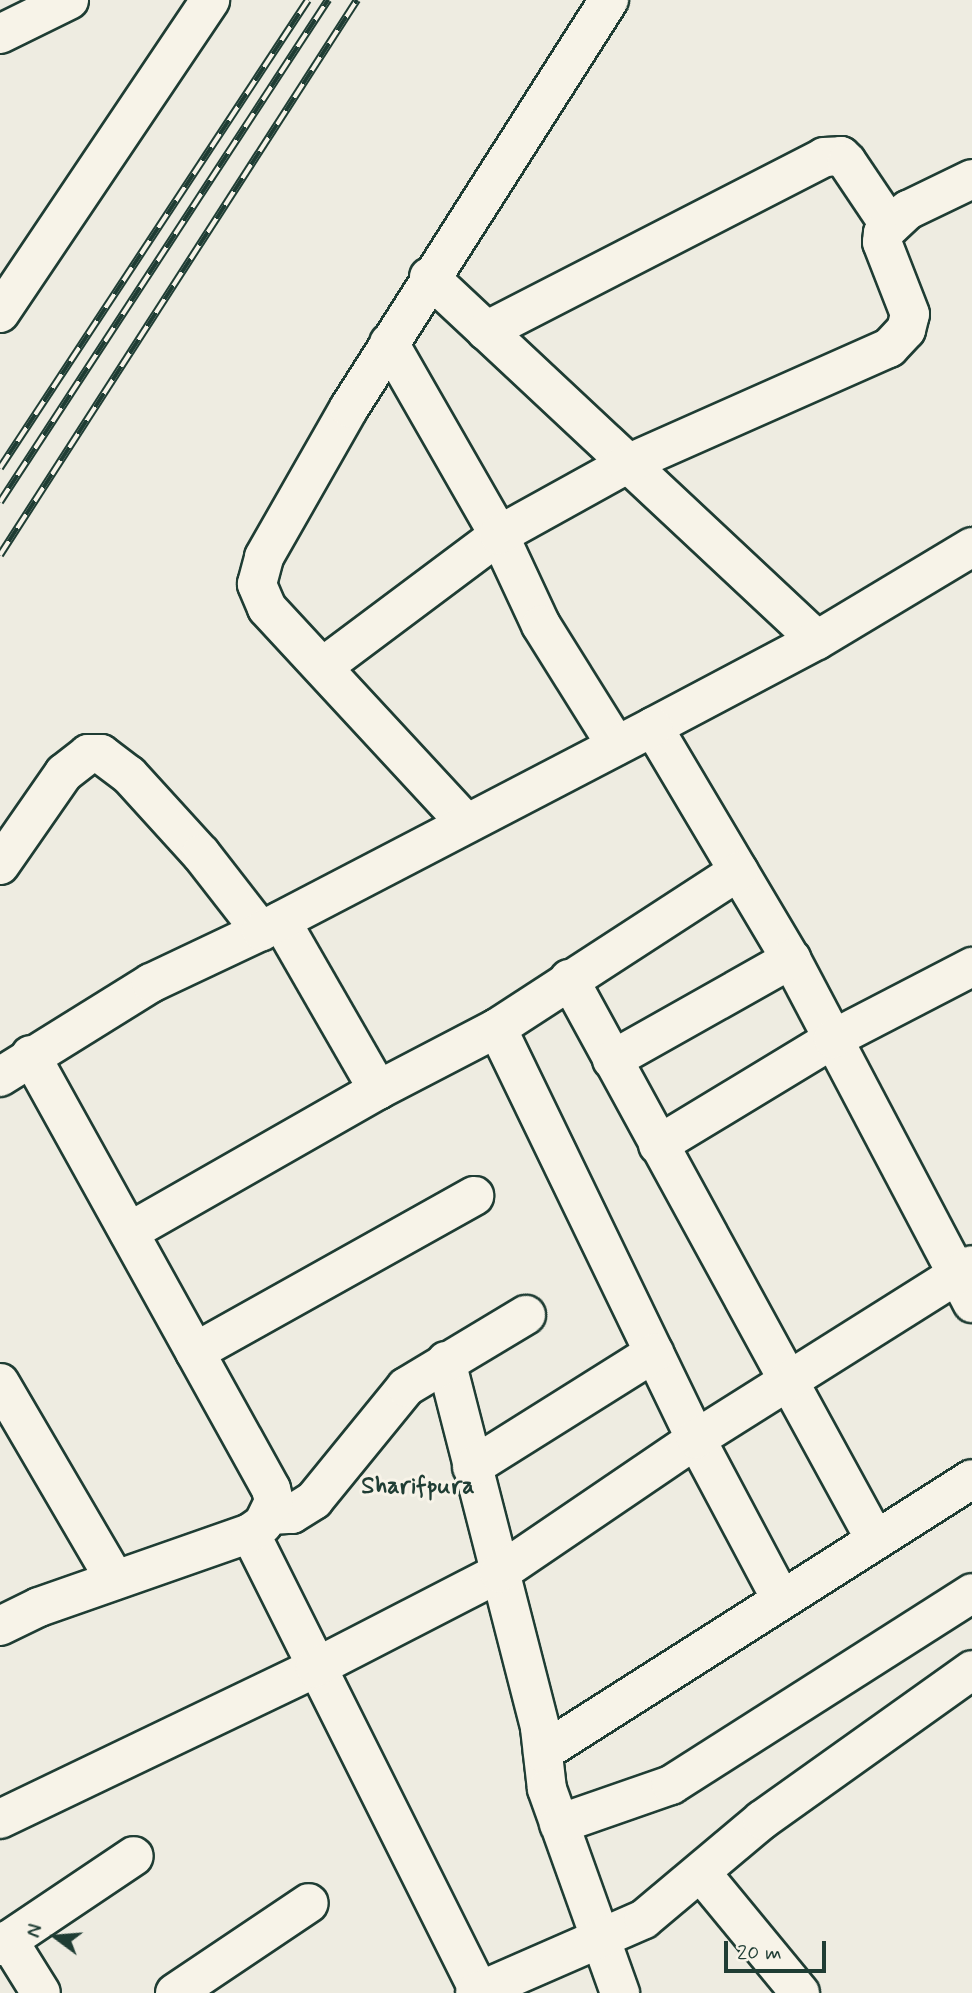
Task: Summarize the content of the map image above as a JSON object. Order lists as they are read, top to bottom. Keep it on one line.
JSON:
{"districts":["Sharifpura"],"scale_bar":"20 m","north":"left"}
